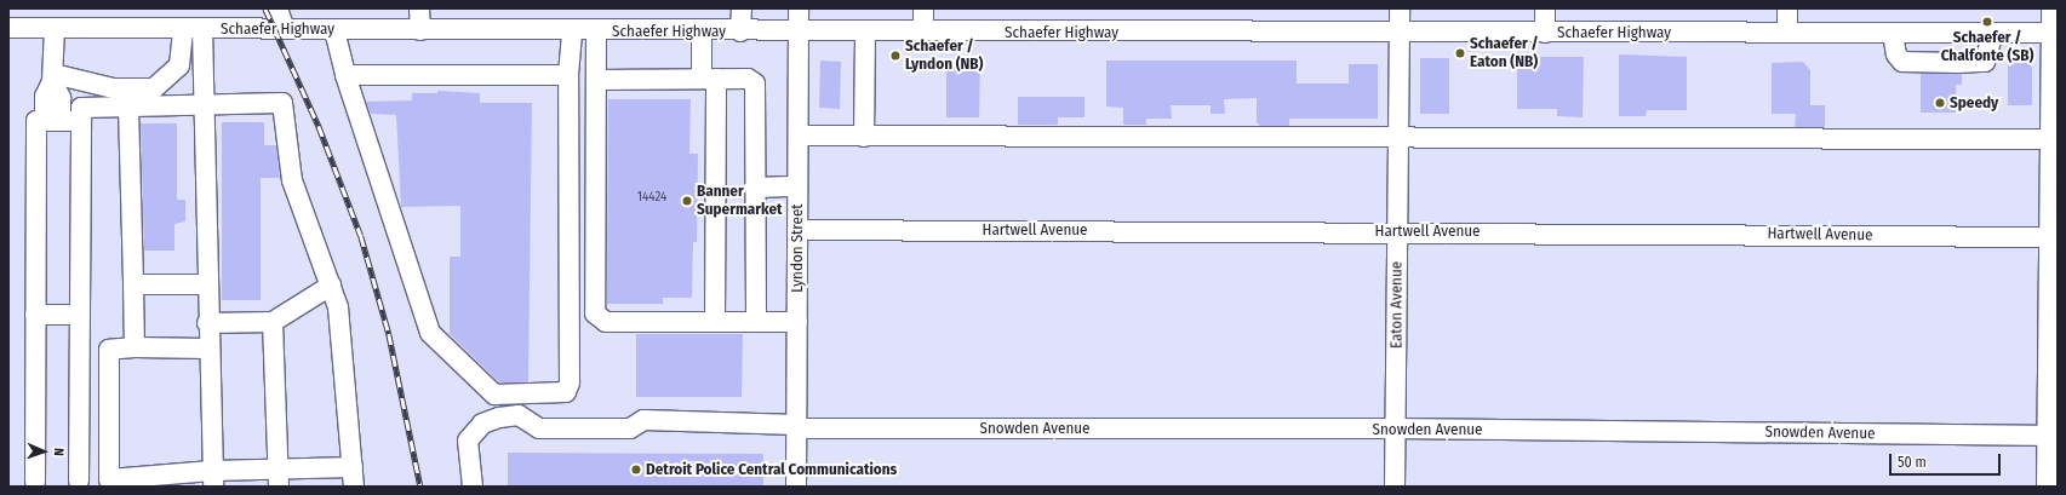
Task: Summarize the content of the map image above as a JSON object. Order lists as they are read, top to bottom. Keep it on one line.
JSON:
{"streets":{"street":["Schaefer Highway","Hartwell Avenue","Lyndon Street","Eaton Avenue","Snowden Avenue"]},"crossings":[["Schaefer Highway","Lyndon Street"],["Schaefer Highway","Eaton Avenue"],["Hartwell Avenue","Lyndon Street"],["Hartwell Avenue","Eaton Avenue"],["Lyndon Street","Snowden Avenue"],["Eaton Avenue","Snowden Avenue"]],"places":["Schaefer / Chalfonte (SB)","Schaefer / Eaton (NB)","Schaefer / Lyndon (NB)","Speedy","Banner Supermarket","Detroit Police Central Communications"],"house_numbers":["14424"],"scale_bar":"50 m","north":"right"}
